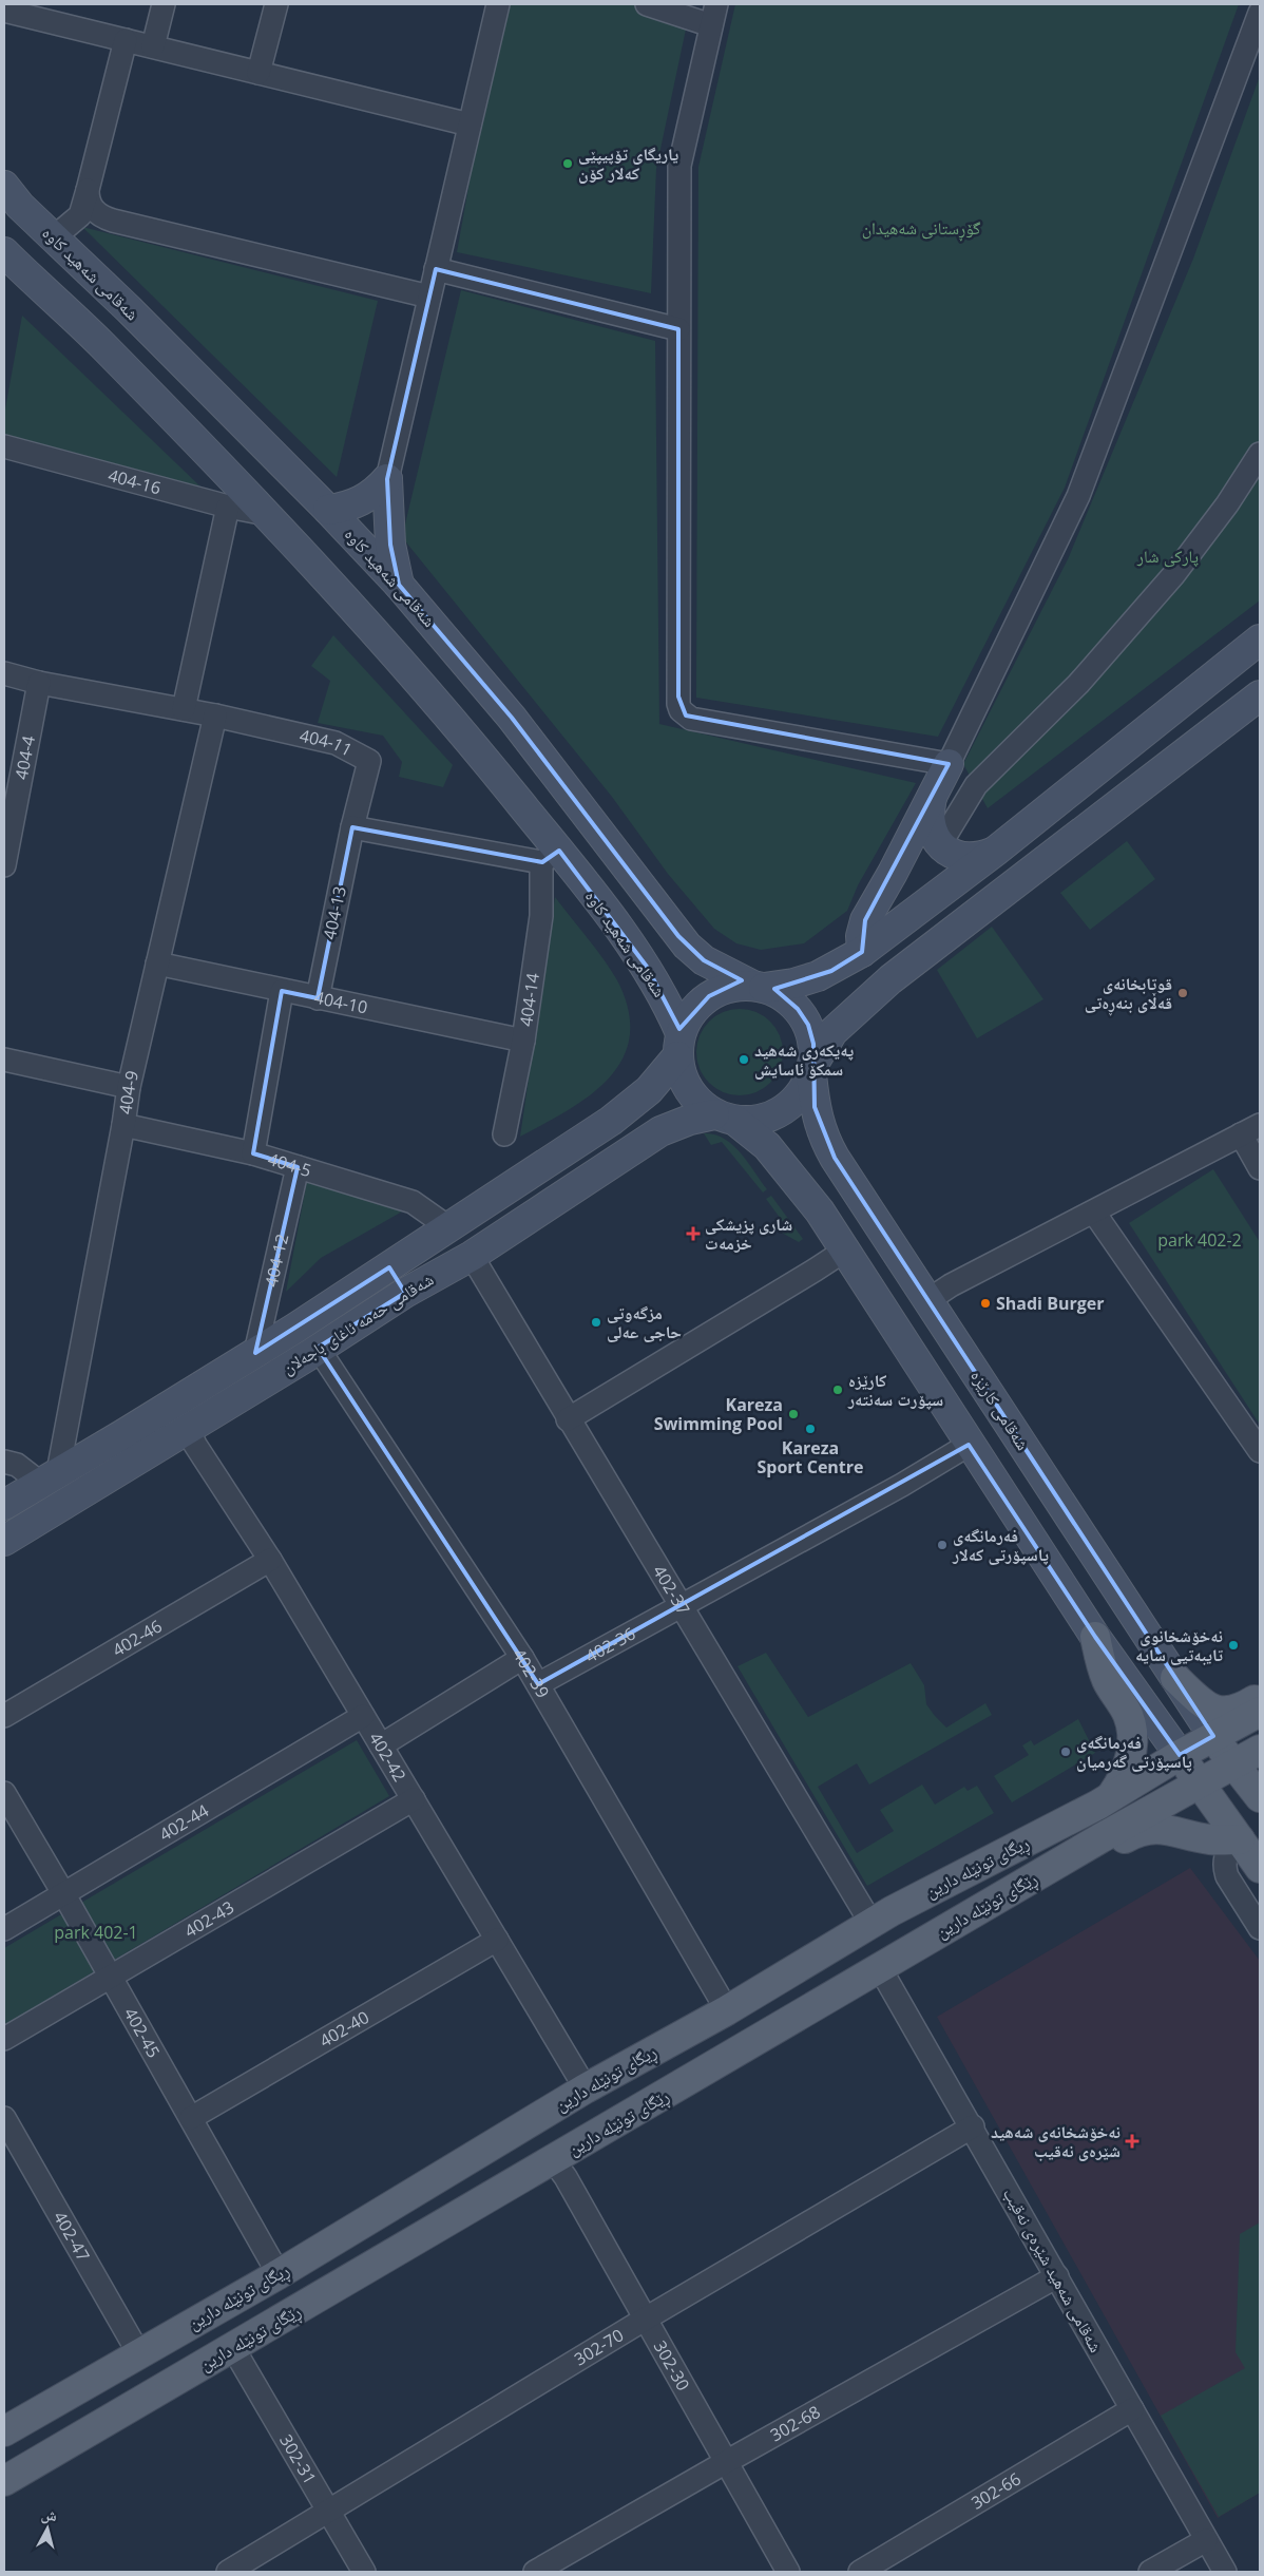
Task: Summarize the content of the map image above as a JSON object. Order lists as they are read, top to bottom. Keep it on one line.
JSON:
{"streets":{"main road":["شەقامی شەهید کاوە","شەقامی حەمە ئاغای باجەلان","شەقامی کارێزە","ڕیگای تونێلە دارین","ڕێگای تونێلە دارین"],"street":["404-16","404-11","404-4","404-13","404-14","404-10","404-9","404-5","404-12","402-37","402-46","402-36","402-39","402-42","402-44","402-43","402-40","402-45","402-47","شەقامی شەهید شێرەی نەقیب","302-70","302-30","302-68","302-31","302-66"]},"crossings":[["شەقامی شەهید کاوە","404-16"],["شەقامی شەهید کاوە","404-14"],["شەقامی شەهید کاوە","شەقامی حەمە ئاغای باجەلان"],["شەقامی شەهید کاوە","شەقامی کارێزە"],["404-11","404-4"],["404-11","404-13"],["404-11","404-9"],["404-13","404-10"],["404-14","404-10"],["404-10","404-9"],["404-9","404-5"],["404-9","شەقامی حەمە ئاغای باجەلان"],["404-5","404-12"],["404-5","شەقامی حەمە ئاغای باجەلان"],["404-12","شەقامی حەمە ئاغای باجەلان"],["شەقامی حەمە ئاغای باجەلان","شەقامی کارێزە"],["شەقامی حەمە ئاغای باجەلان","402-37"],["شەقامی حەمە ئاغای باجەلان","402-39"],["شەقامی حەمە ئاغای باجەلان","402-42"],["شەقامی کارێزە","ڕیگای تونێلە دارین"],["402-37","402-36"],["402-37","ڕیگای تونێلە دارین"],["402-46","402-42"],["402-36","402-39"],["402-39","ڕیگای تونێلە دارین"],["402-42","402-44"],["402-42","ڕیگای تونێلە دارین"],["402-42","402-43"],["402-42","402-40"],["402-44","402-45"],["ڕیگای تونێلە دارین","402-45"],["ڕیگای تونێلە دارین","402-47"],["ڕێگای تونێلە دارین","شەقامی شەهید شێرەی نەقیب"],["ڕێگای تونێلە دارین","302-30"],["ڕێگای تونێلە دارین","302-31"],["402-43","402-45"],["402-40","402-45"],["شەقامی شەهید شێرەی نەقیب","302-70"],["شەقامی شەهید شێرەی نەقیب","302-68"],["شەقامی شەهید شێرەی نەقیب","302-66"],["302-70","302-30"],["302-70","302-31"],["302-30","302-68"]],"parks":["گۆڕستانی شەهیدان","پارکی شار","park 402-2","park 402-1"],"places":{"other":["یاریگای تۆپیپێی کەلار کۆن","قوتابخانەی قەڵای بنەڕەتی","پەیکەری شەهید سمکۆ ئاسایش","Shadi Burger","مزگەوتی حاجی عەلی","کارێزە سپۆرت سەنتەر","Kareza Swimming Pool","Kareza Sport Centre","فەرمانگەی پاسپۆرتی کەلار","نەخۆشخانوی تایبەتیی سایە","فەرمانگەی پاسپۆرتی گەرمیان"],"health":["شاری پزیشکی خزمەت","نەخۆشخانەی شەهید شێرەی نەقیب"]},"north":"top"}
